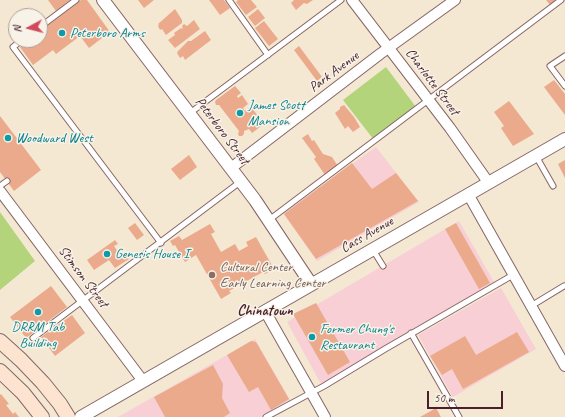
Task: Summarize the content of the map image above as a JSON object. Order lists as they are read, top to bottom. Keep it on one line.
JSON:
{"streets":{"street":["Park Avenue","Charlotte Street","Peterboro Street","Cass Avenue","Stimson Street"]},"crossings":[["Park Avenue","Charlotte Street"],["Park Avenue","Peterboro Street"],["Charlotte Street","Cass Avenue"],["Peterboro Street","Cass Avenue"],["Cass Avenue","Stimson Street"]],"districts":["Chinatown"],"places":["Peterboro Arms","James Scott Mansion","Woodward West","Genesis House I","Cultural Center Early Learning Center","DRRM Tab Building","Former Chung's Restaurant"],"scale_bar":"50 m","north":"left"}
